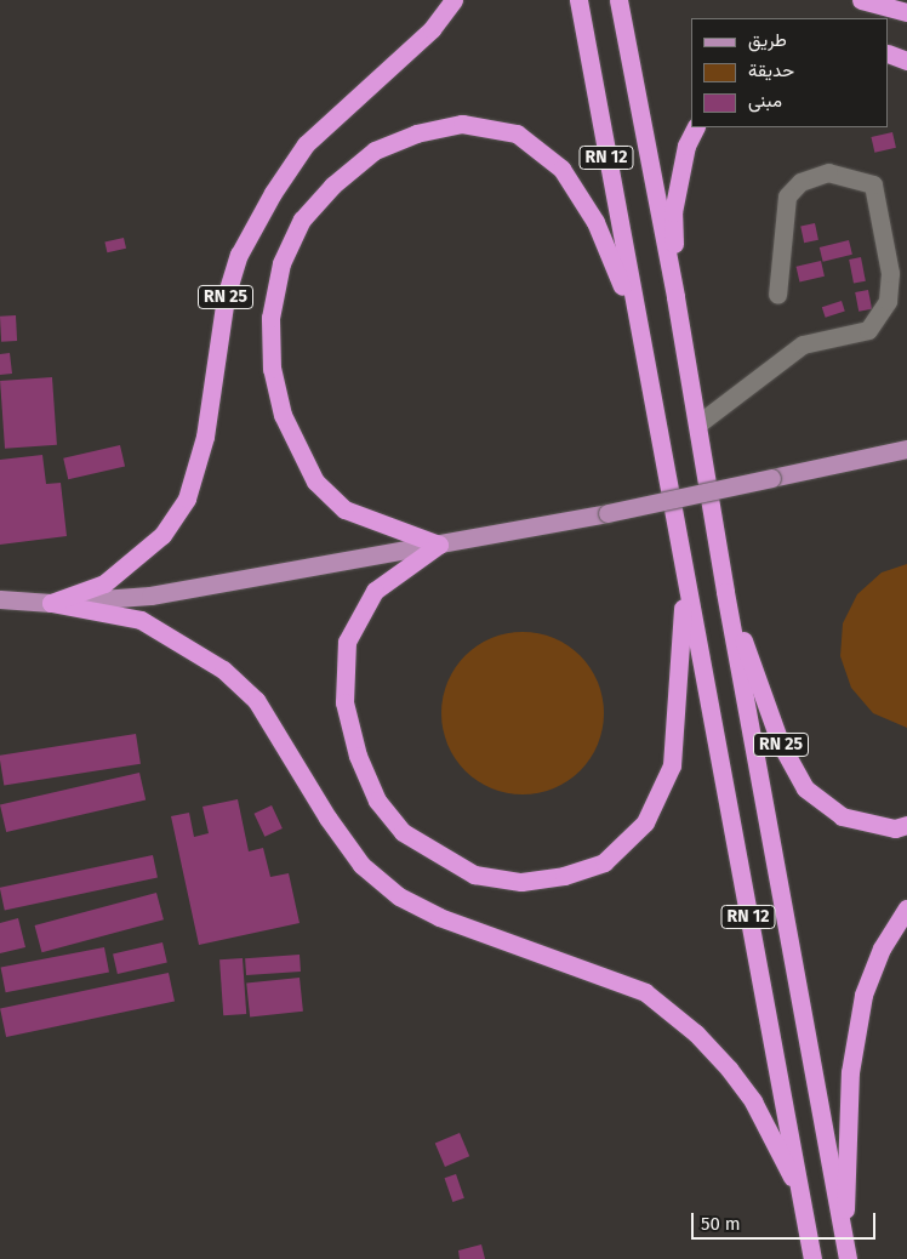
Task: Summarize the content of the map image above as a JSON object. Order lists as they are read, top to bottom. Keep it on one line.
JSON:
{"streets":{"highway":["RN 12","RN 25"]},"crossings":[["RN 12","RN 25"]],"legend":["طريق","حديقة","مبنى"],"scale_bar":"50 m"}
